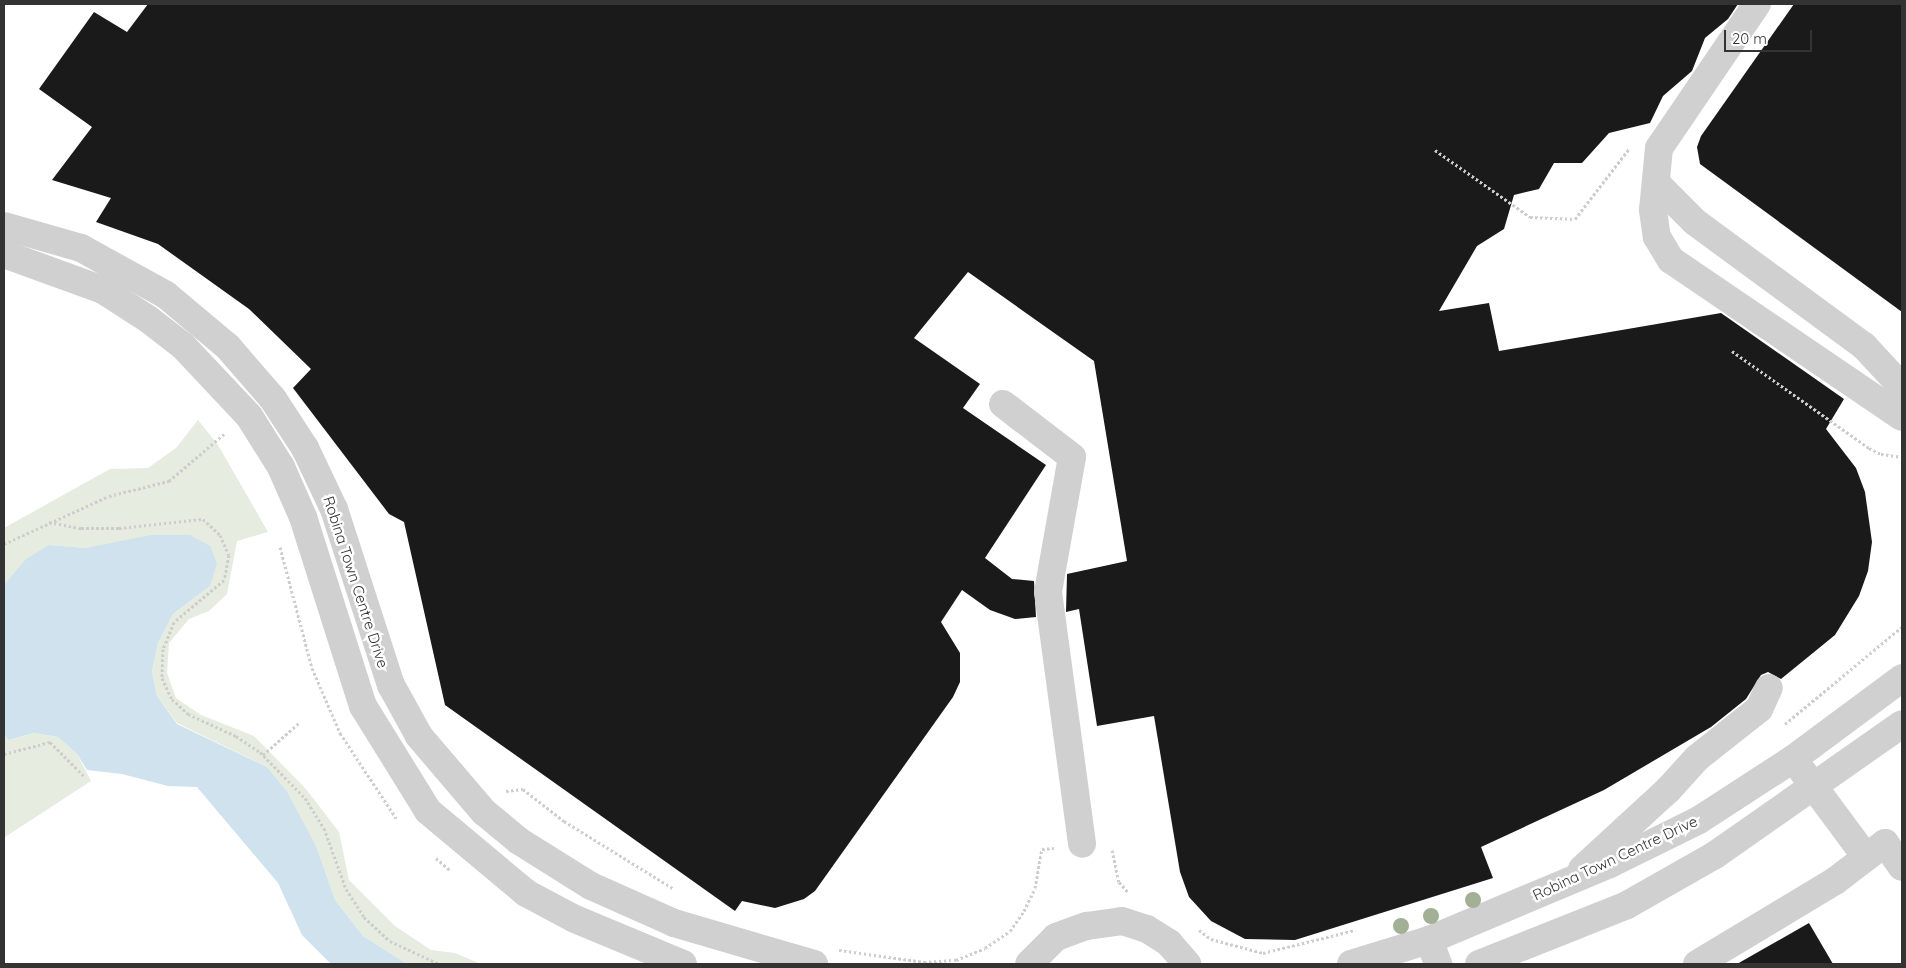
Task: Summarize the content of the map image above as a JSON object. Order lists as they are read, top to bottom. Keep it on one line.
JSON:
{"streets":{"street":["Robina Town Centre Drive"]},"scale_bar":"20 m"}
